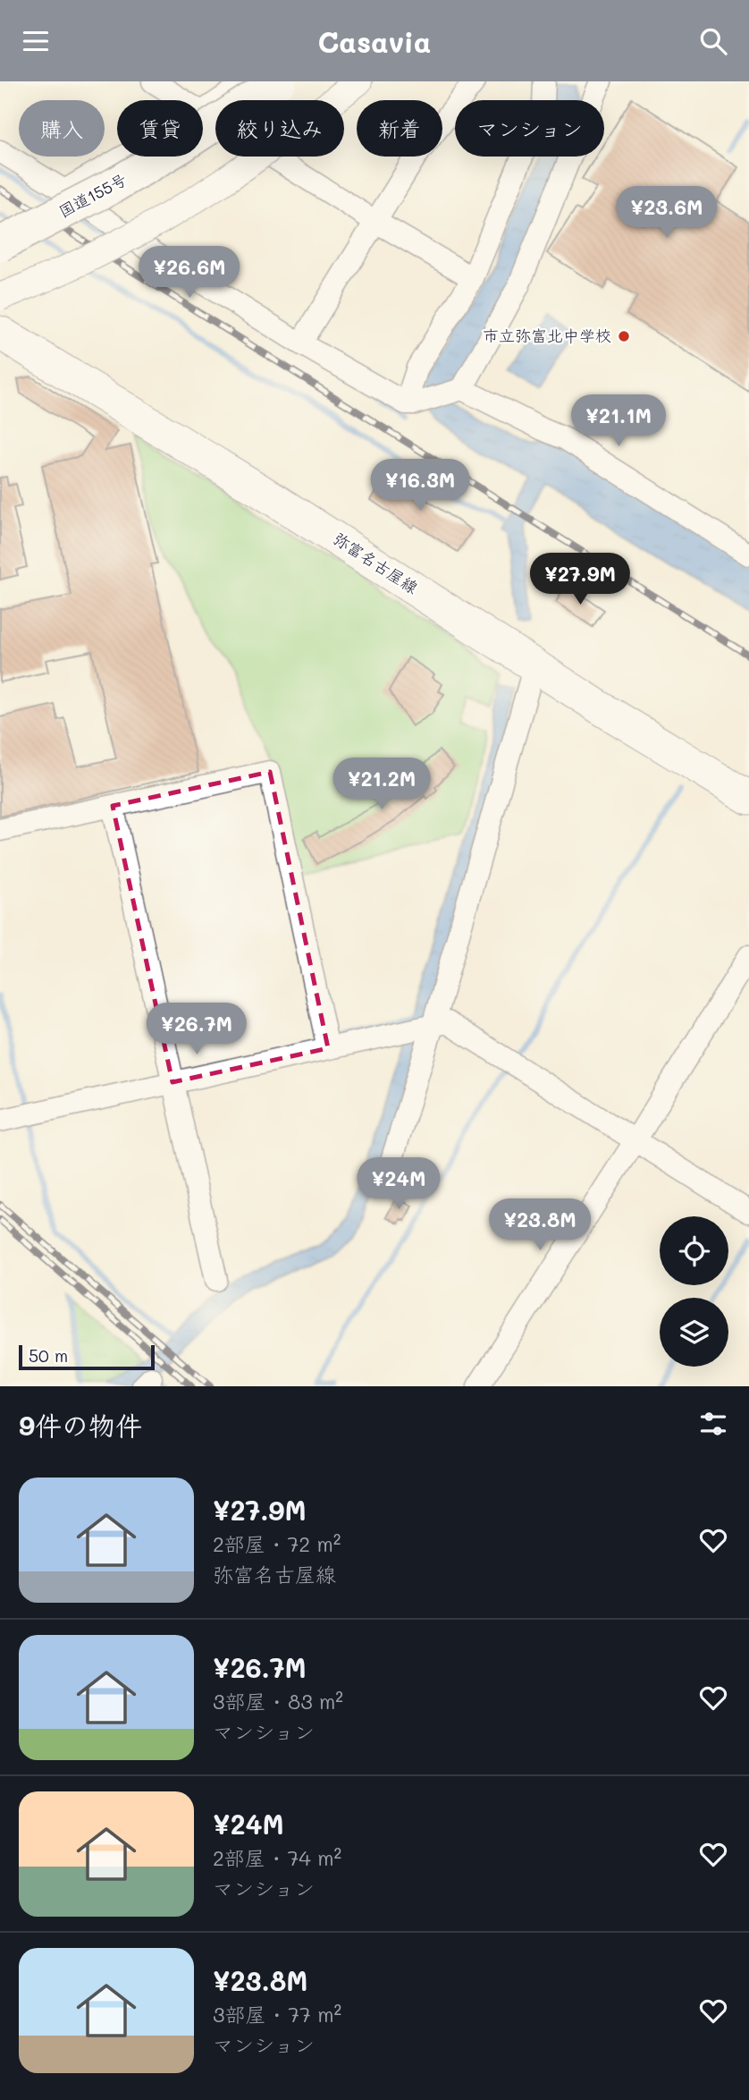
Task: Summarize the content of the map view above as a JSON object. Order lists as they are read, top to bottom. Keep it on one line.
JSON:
{"streets":{"highway":["国道155号"],"main road":["弥富名古屋線"]},"places":["市立弥富北中学校"],"scale_bar":"50 m","page":{"header":"Casavia","chip":["購入","賃貸","絞り込み","新着","マンション"],"price":["¥23.6M","¥26.6M","¥21.1M","¥16.3M","¥27.9M","¥21.2M","¥26.7M","¥24M","¥23.8M"],"scale":"50 m","heading":"9件の物件","list":[{"name":"¥27.9M","note":"2部屋 · 72 m² · 弥富名古屋線"},{"name":"¥26.7M","note":"3部屋 · 83 m² · マンション"},{"name":"¥24M","note":"2部屋 · 74 m² · マンション"},{"name":"¥23.8M","note":"3部屋 · 77 m² · マンション"}]}}
